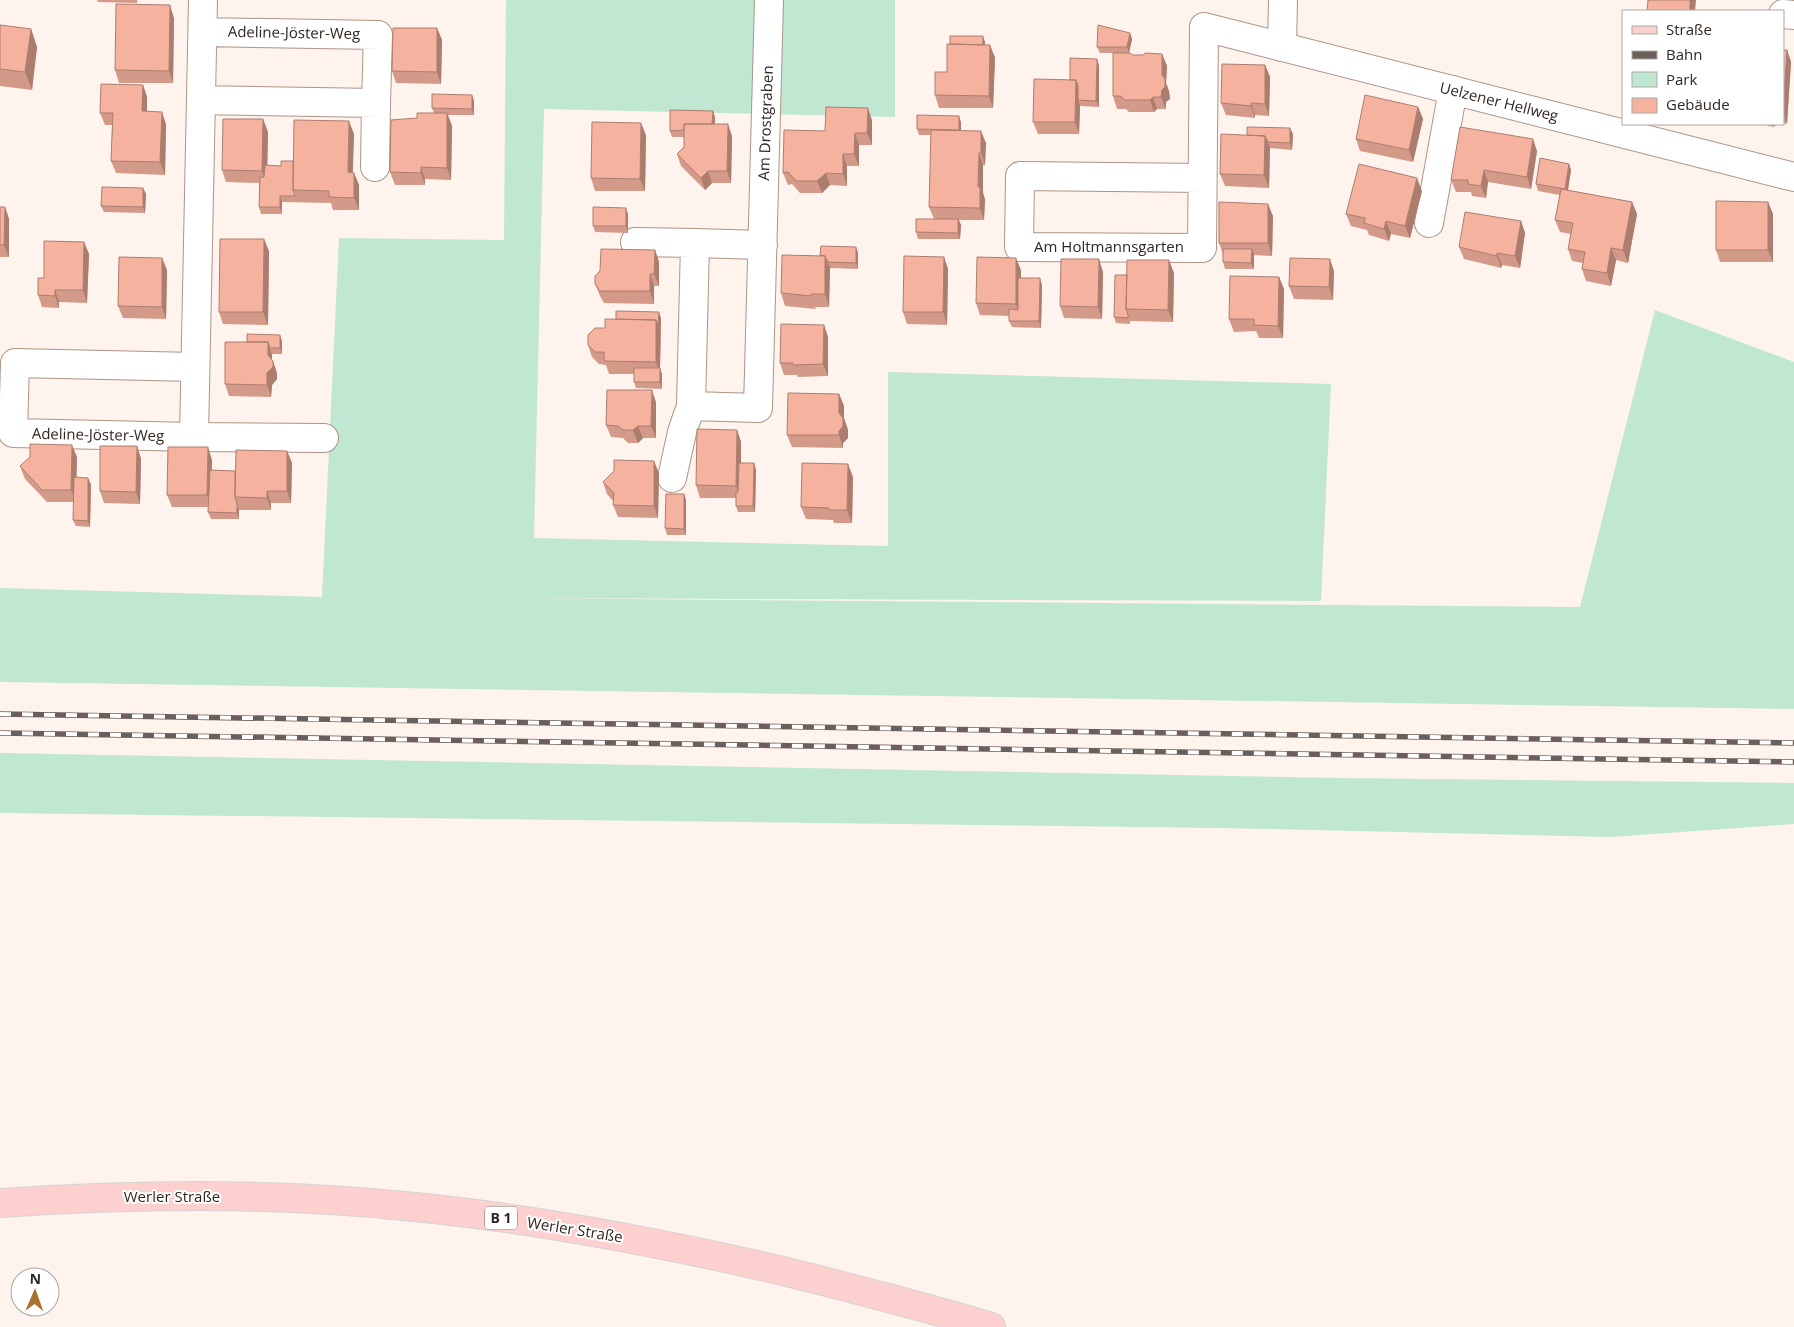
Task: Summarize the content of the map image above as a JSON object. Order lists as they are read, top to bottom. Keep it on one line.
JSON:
{"streets":{"main road":["Werler Straße","B 1"],"street":["Adeline-Jöster-Weg","Uelzener Hellweg","Am Drostgraben","Am Holtmannsgarten"]},"crossings":[["Uelzener Hellweg","Am Holtmannsgarten"]],"legend":["Straße","Bahn","Park","Gebäude"],"north":"top"}
